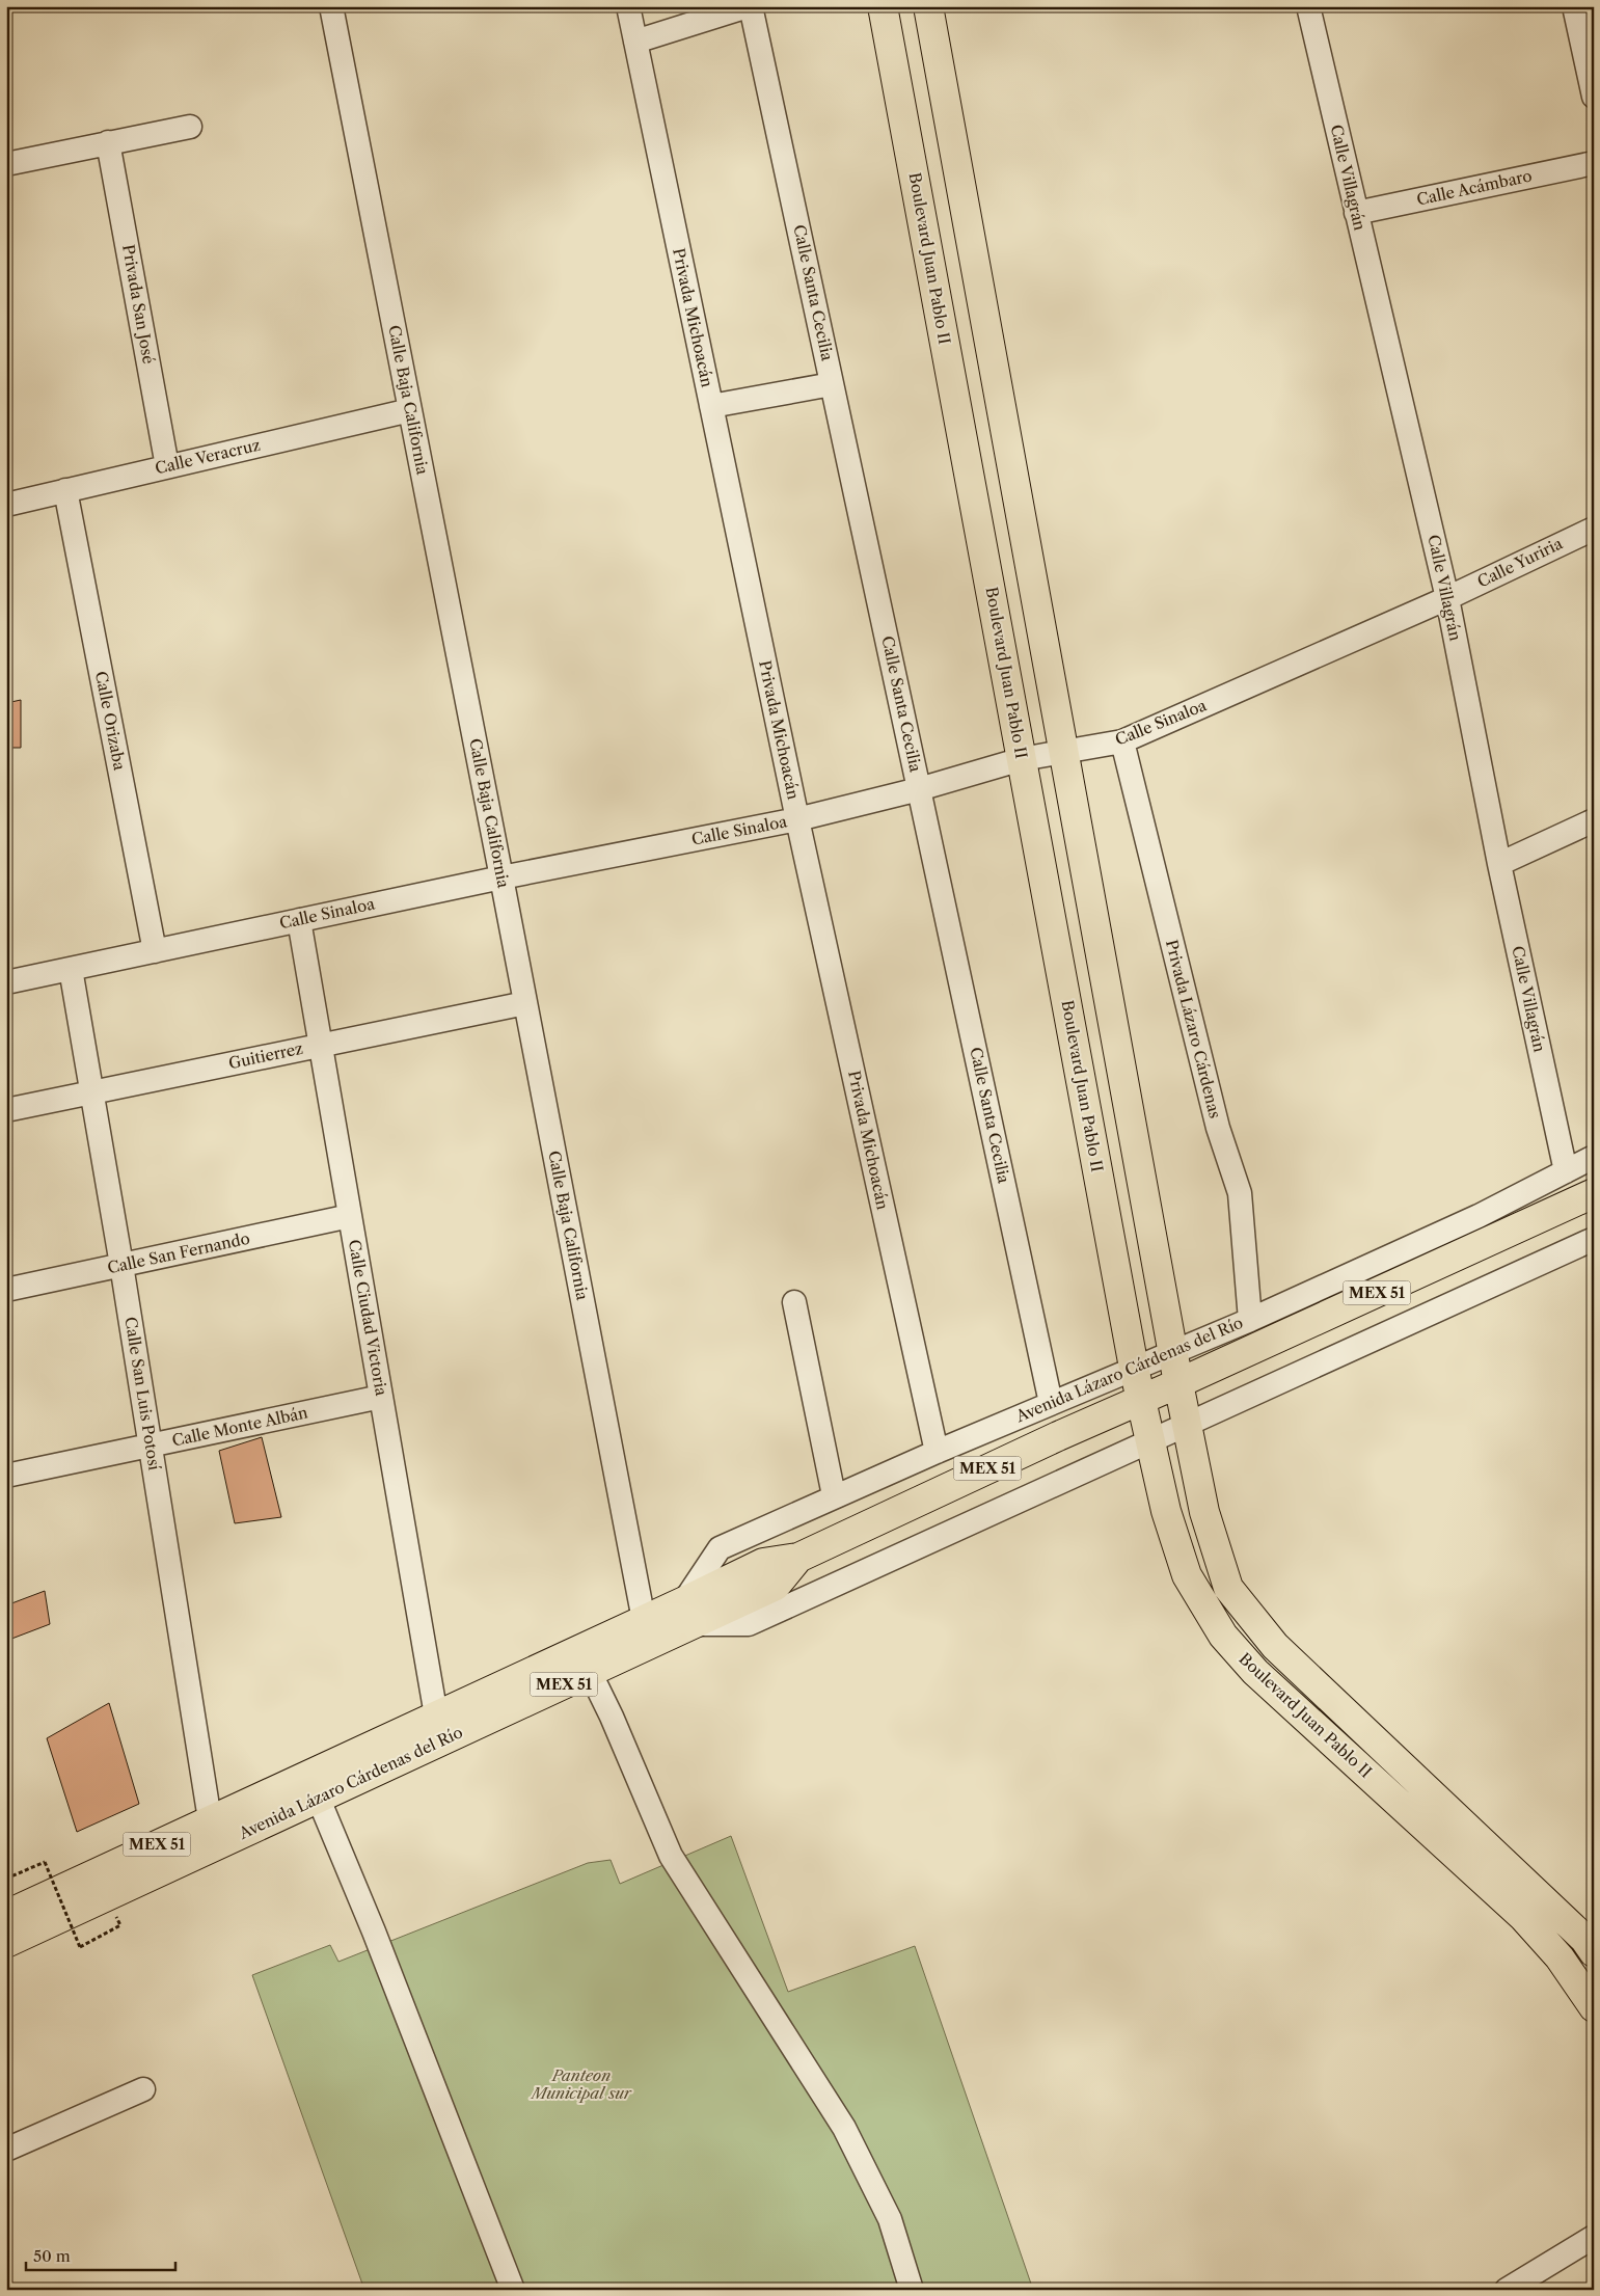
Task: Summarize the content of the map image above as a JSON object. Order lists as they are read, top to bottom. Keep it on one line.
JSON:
{"streets":{"main road":["Boulevard Juan Pablo II","MEX 51","Avenida Lázaro Cárdenas del Río"],"street":["Calle Villagrán","Calle Acámbaro","Calle Santa Cecilia","Privada San José","Privada Michoacán","Calle Baja California","Calle Veracruz","Calle Yuriria","Calle Orizaba","Calle Sinaloa","Privada Lázaro Cárdenas","Guitierrez","Calle San Fernando","Calle Ciudad Victoria","Calle San Luis Potosí","Calle Monte Albán"]},"crossings":[["Calle Villagrán","Calle Acámbaro"],["Calle Villagrán","Calle Yuriria"],["Calle Villagrán","Calle Sinaloa"],["Calle Villagrán","Avenida Lázaro Cárdenas del Río"],["Boulevard Juan Pablo II","Calle Sinaloa"],["Boulevard Juan Pablo II","Avenida Lázaro Cárdenas del Río"],["Calle Santa Cecilia","Calle Sinaloa"],["Calle Santa Cecilia","Avenida Lázaro Cárdenas del Río"],["Privada San José","Calle Veracruz"],["Privada Michoacán","Calle Sinaloa"],["Privada Michoacán","Avenida Lázaro Cárdenas del Río"],["Calle Baja California","Calle Veracruz"],["Calle Baja California","Calle Sinaloa"],["Calle Baja California","Guitierrez"],["Calle Baja California","Avenida Lázaro Cárdenas del Río"],["Calle Veracruz","Calle Orizaba"],["Calle Yuriria","Calle Sinaloa"],["Calle Orizaba","Calle Sinaloa"],["Calle Sinaloa","Privada Lázaro Cárdenas"],["Calle Sinaloa","Calle Ciudad Victoria"],["Calle Sinaloa","Calle San Luis Potosí"],["Privada Lázaro Cárdenas","Avenida Lázaro Cárdenas del Río"],["Guitierrez","Calle Ciudad Victoria"],["Guitierrez","Calle San Luis Potosí"],["Calle San Fernando","Calle Ciudad Victoria"],["Calle San Fernando","Calle San Luis Potosí"],["Calle Ciudad Victoria","Avenida Lázaro Cárdenas del Río"],["Calle Ciudad Victoria","Calle Monte Albán"],["Avenida Lázaro Cárdenas del Río","Calle San Luis Potosí"],["Calle San Luis Potosí","Calle Monte Albán"]],"parks":["Panteon Municipal sur"],"scale_bar":"50 m"}
